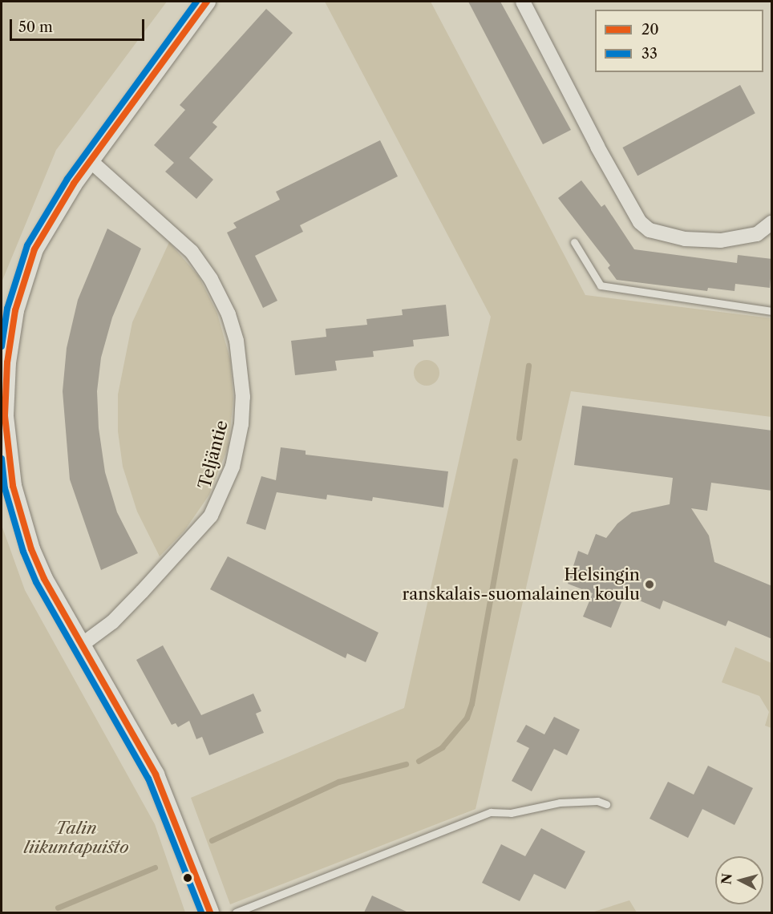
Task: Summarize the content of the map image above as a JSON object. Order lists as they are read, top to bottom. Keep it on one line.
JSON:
{"streets":{"street":["Teljäntie"]},"parks":["Talin liikuntapuisto"],"places":["Helsingin ranskalais-suomalainen koulu"],"lines":["transit line 20","transit line 33"],"legend":["20","33"],"scale_bar":"50 m","north":"left"}
